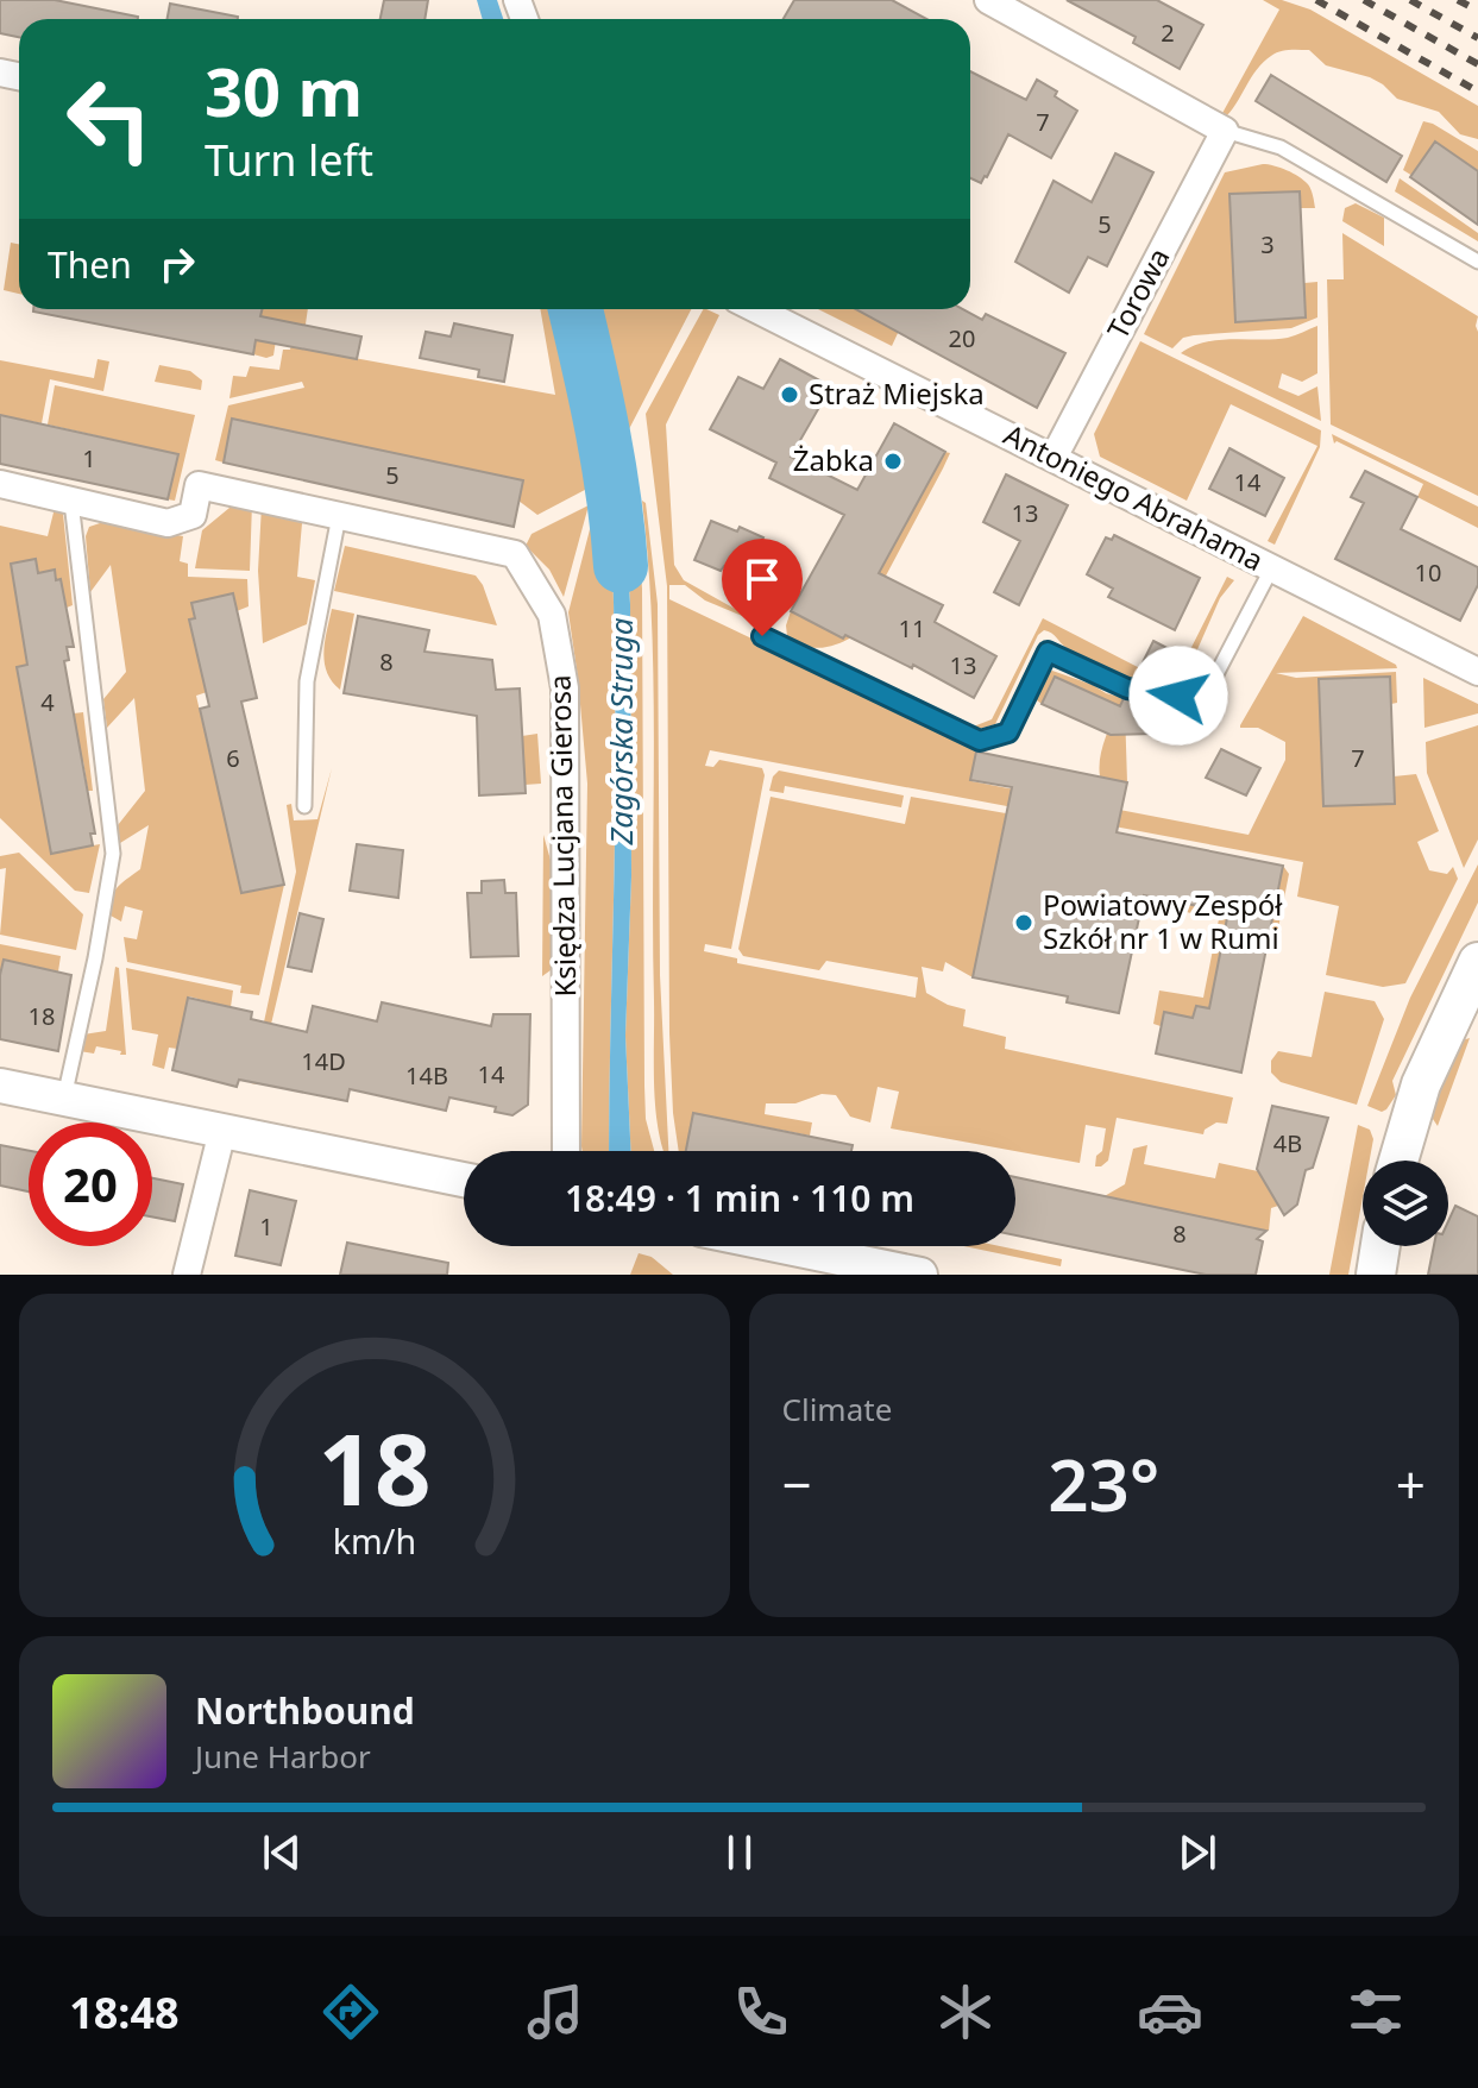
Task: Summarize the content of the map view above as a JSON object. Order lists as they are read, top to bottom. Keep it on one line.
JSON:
{"streets":{"street":["Torowa","Antoniego Abrahama","Księdza Lucjana Gierosa"]},"crossings":[["Torowa","Antoniego Abrahama"]],"water":["Zagórska Struga"],"places":["Straż Miejska","Żabka","Powiatowy Zespół Szkół nr 1 w Rumi"],"house_numbers":["2","7","5","3","20","1","5","14","13","10","11","8","13","4","6","7","18","14D","14","14B","4B","1","8"],"page":{"turn":["30 m","Turn left"],"then":"Then","limit":"20","trip":"18:49 · 1 min · 110 m","tile":"Climate","heat":["−","23°","+"],"song":["Northbound","June Harbor"],"tabs":"18:48","gauge":["18","km/h"]}}
